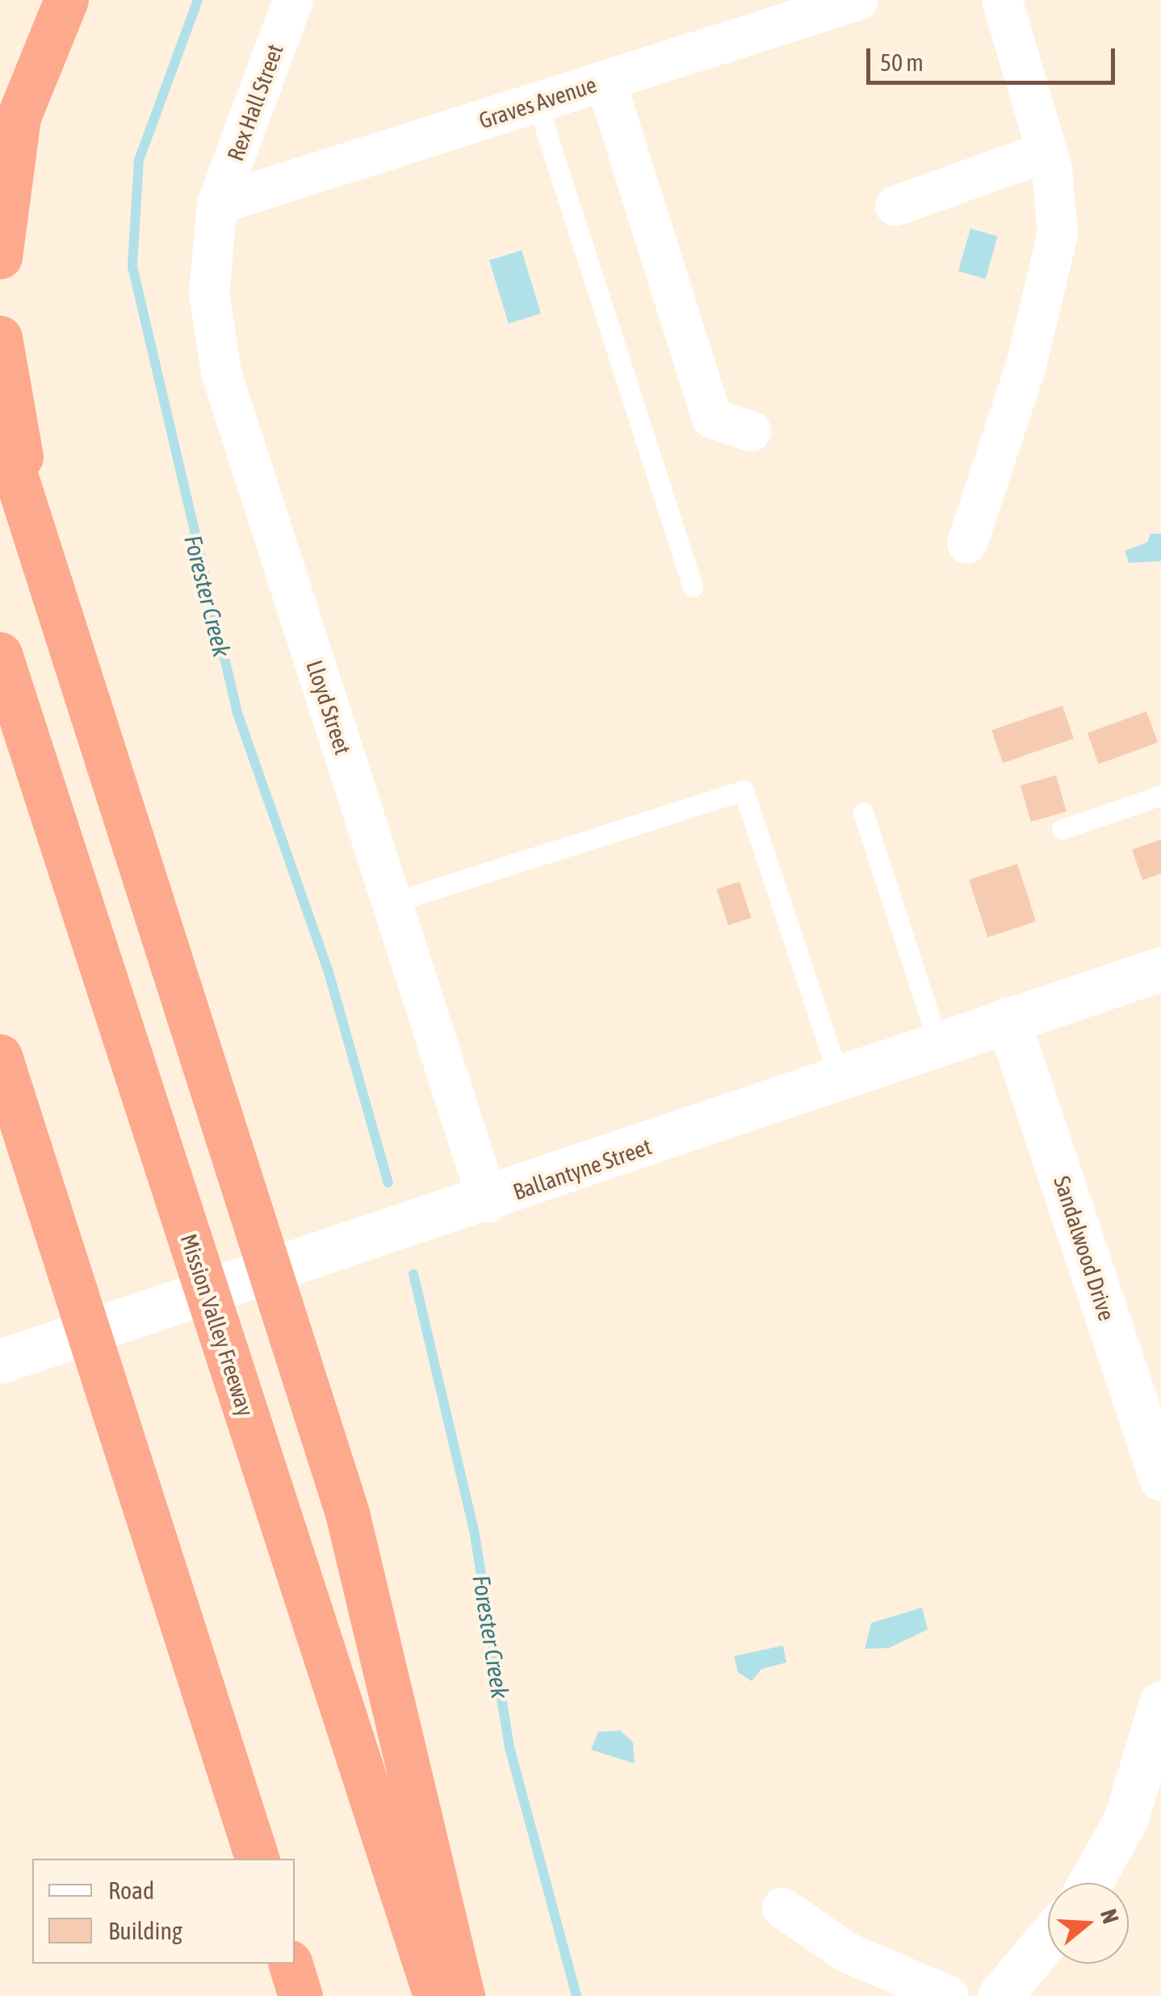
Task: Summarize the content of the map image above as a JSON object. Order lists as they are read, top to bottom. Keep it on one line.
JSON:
{"streets":{"highway":["Mission Valley Freeway"],"main road":["Ballantyne Street","Sandalwood Drive"],"street":["Rex Hall Street","Graves Avenue","Lloyd Street"]},"crossings":[["Rex Hall Street","Graves Avenue"],["Rex Hall Street","Lloyd Street"],["Graves Avenue","Lloyd Street"],["Lloyd Street","Ballantyne Street"],["Ballantyne Street","Sandalwood Drive"]],"water":["Forester Creek"],"legend":["Road","Building"],"scale_bar":"50 m","north":"right"}
